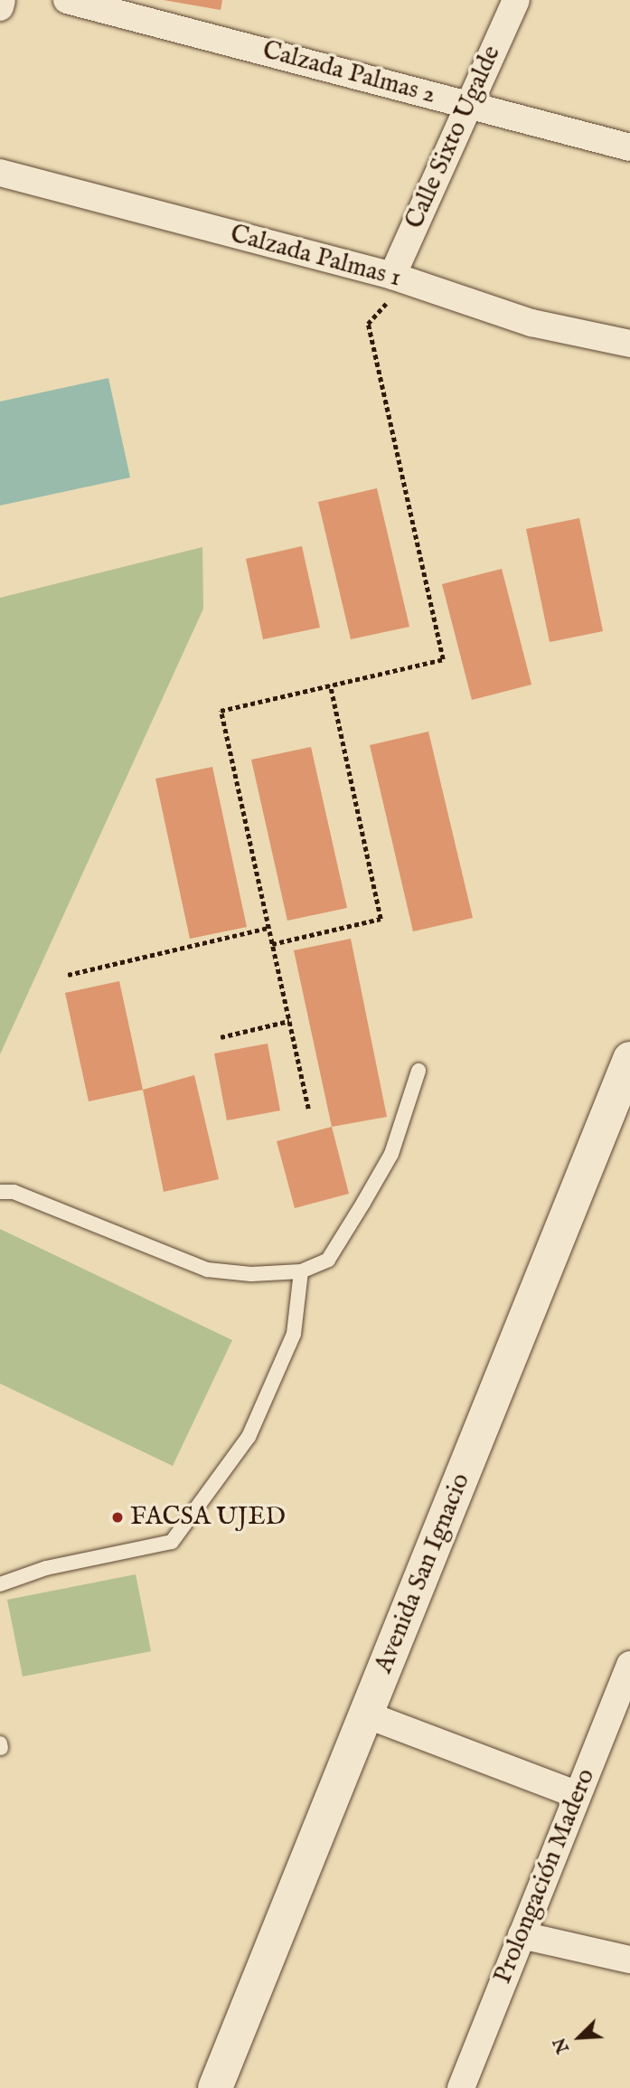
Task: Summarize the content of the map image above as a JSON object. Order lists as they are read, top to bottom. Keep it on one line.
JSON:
{"streets":{"street":["Calzada Palmas 2","Calle Sixto Ugalde","Calzada Palmas 1","Avenida San Ignacio","Prolongación Madero"]},"crossings":[["Calzada Palmas 2","Calle Sixto Ugalde"],["Calle Sixto Ugalde","Calzada Palmas 1"]],"places":["FACSA UJED"],"north":"bottom left"}
